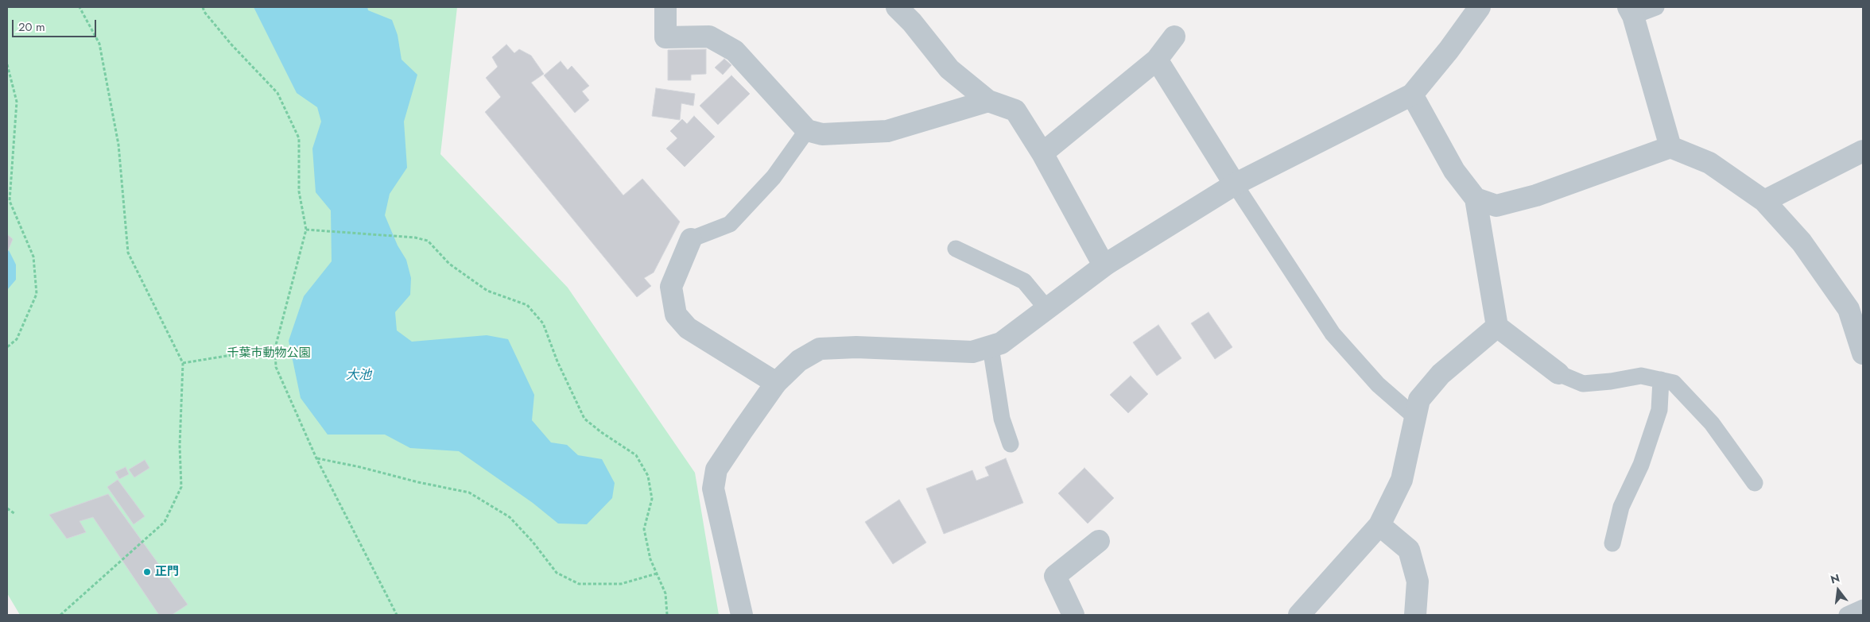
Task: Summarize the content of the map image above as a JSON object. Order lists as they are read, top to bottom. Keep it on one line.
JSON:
{"water":["大池"],"parks":["千葉市動物公園"],"places":["正門"],"scale_bar":"20 m","north":"top"}
